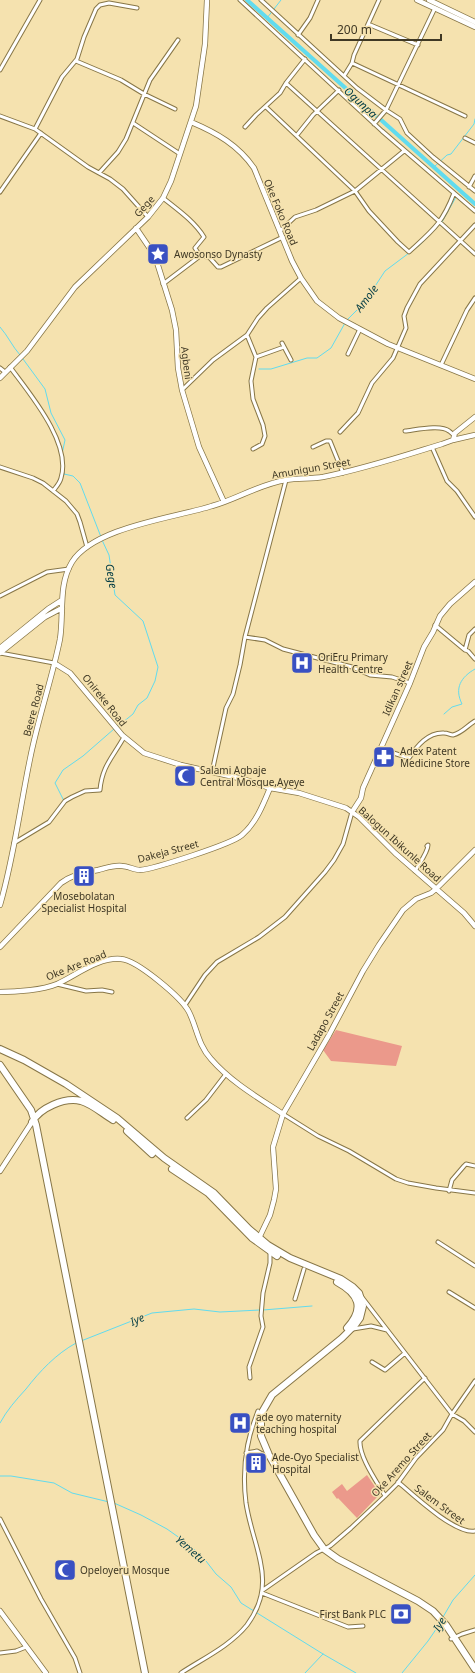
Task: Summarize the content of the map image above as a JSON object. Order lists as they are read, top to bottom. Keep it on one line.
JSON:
{"streets":{"main road":["Gege","Oke Foko Road","Agbeni","Amunigun Street","Idikan street","Onireke Road","Beere Road","Balogun Ibikunle Road","Dakeja Street","Oke Are Road","Ladapo Street"],"street":["Oke Aremo Street","Salem Street"]},"crossings":[["Gege","Oke Foko Road"],["Gege","Agbeni"],["Agbeni","Amunigun Street"],["Amunigun Street","Beere Road"],["Idikan street","Balogun Ibikunle Road"],["Onireke Road","Beere Road"],["Onireke Road","Balogun Ibikunle Road"],["Balogun Ibikunle Road","Dakeja Street"],["Balogun Ibikunle Road","Ladapo Street"],["Oke Are Road","Ladapo Street"],["Oke Aremo Street","Salem Street"]],"water":["Ogunpa","Amole","Gege","Iye","Yemetu"],"places":{"place":["Awosonso Dynasty"],"hospital":["OriEru Primary Health Centre","ade oyo maternity teaching hospital"],"pharmacy":["Adex Patent Medicine Store"],"mosque":["Salami Agbaje Central Mosque,Ayeye","Opeloyeru Mosque"],"building":["Mosebolatan Specialist Hospital","Ade-Oyo Specialist Hospital"],"bank":["First Bank PLC"]},"scale_bar":"200 m"}
